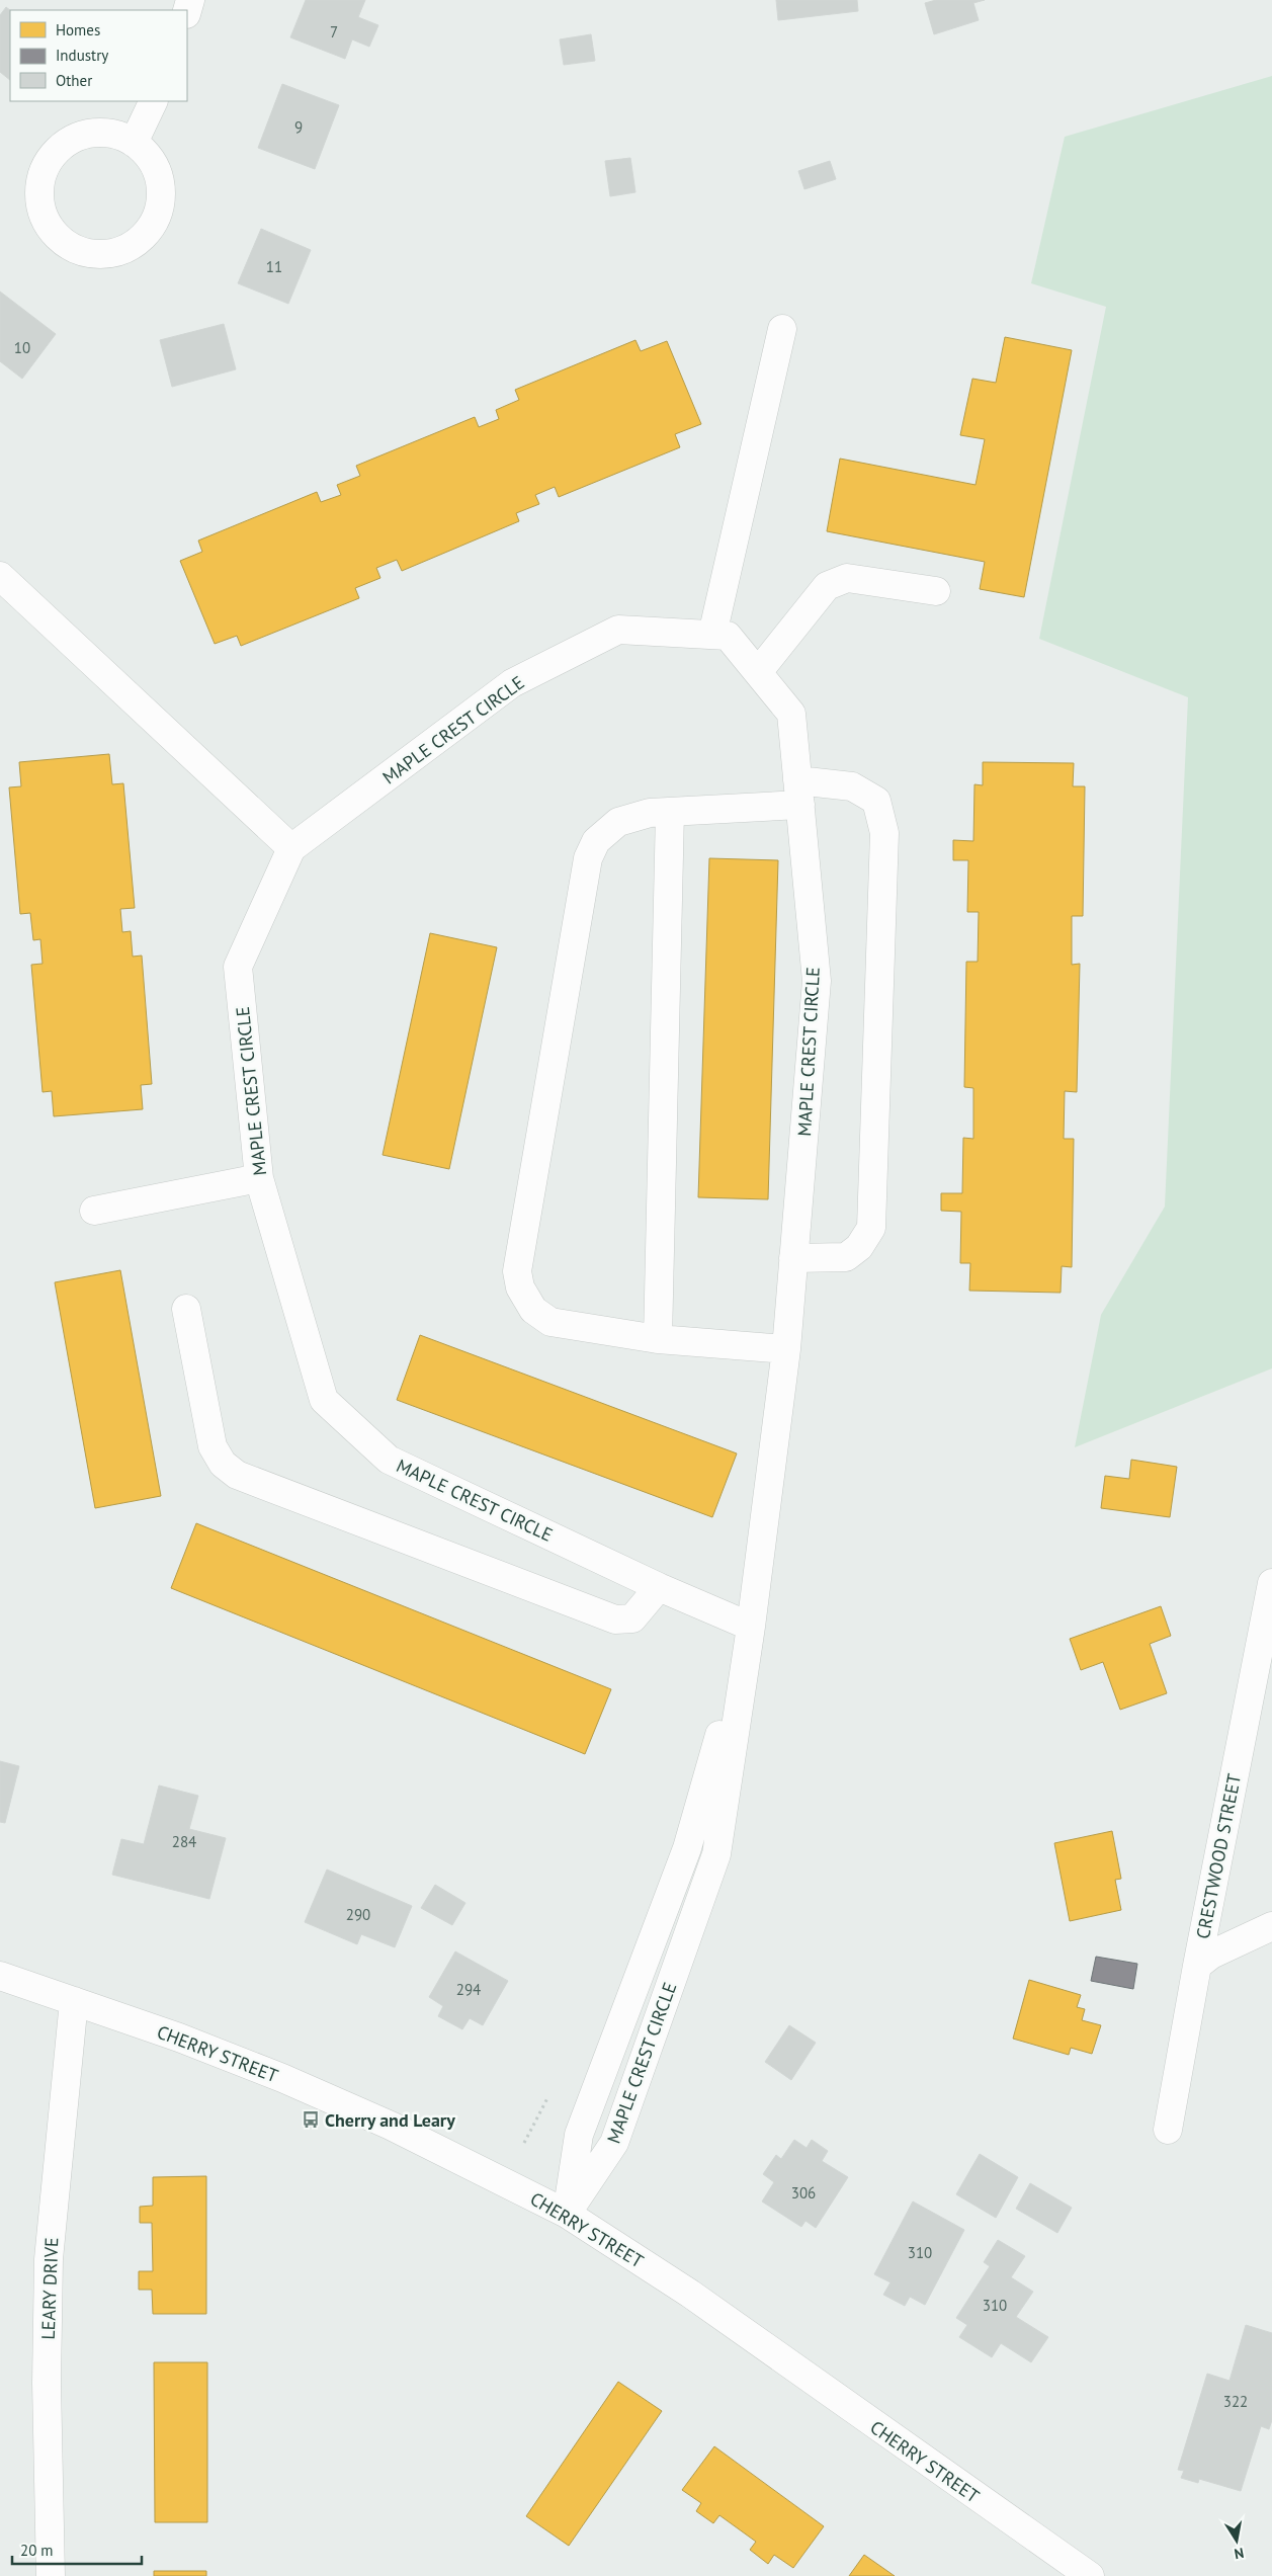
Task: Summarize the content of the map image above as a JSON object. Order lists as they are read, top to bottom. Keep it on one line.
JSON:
{"streets":{"street":["MAPLE CREST CIRCLE","CRESTWOOD STREET","CHERRY STREET","LEARY DRIVE"]},"crossings":[["MAPLE CREST CIRCLE","CHERRY STREET"],["CHERRY STREET","LEARY DRIVE"]],"places":{"bus stop":["Cherry and Leary"]},"house_numbers":["7","9","11","10","284","290","294","306","310","310","322"],"legend":["Homes","Industry","Other"],"scale_bar":"20 m","north":"bottom"}
